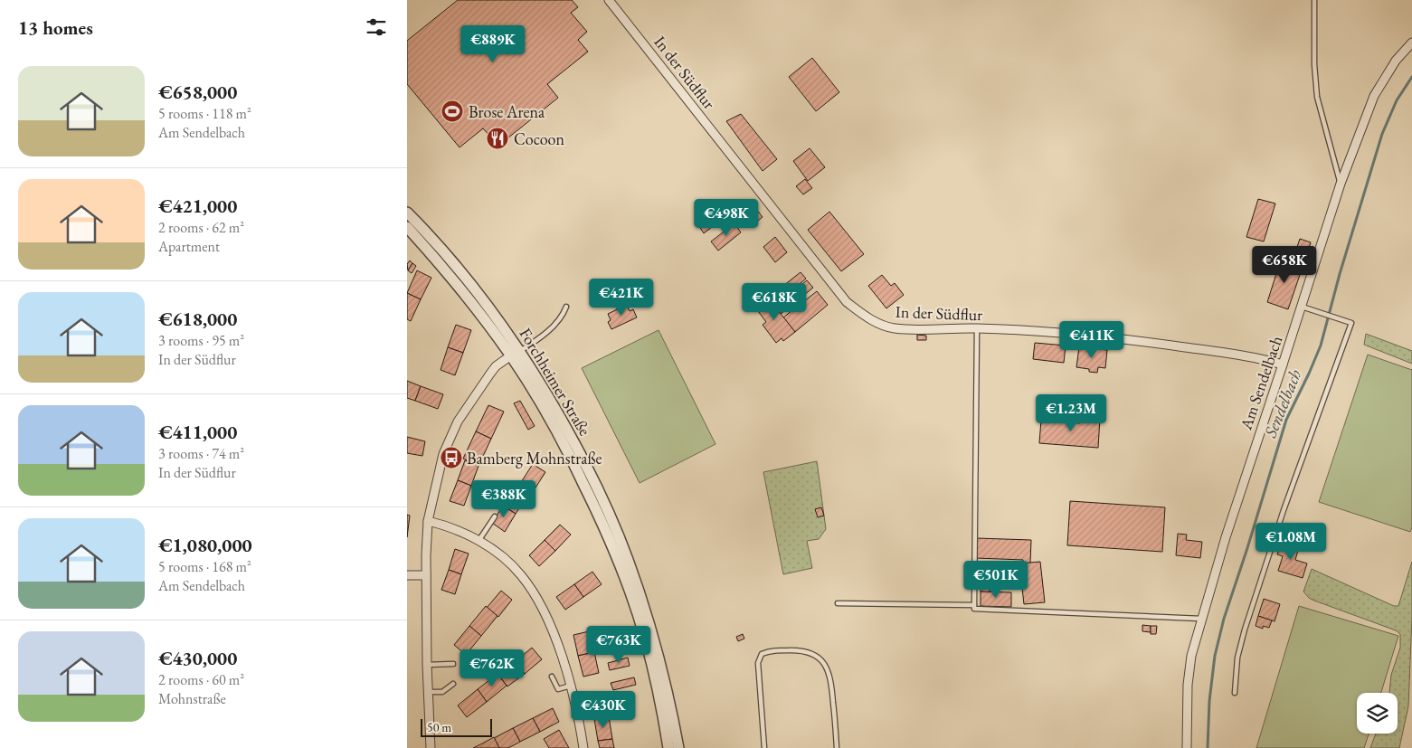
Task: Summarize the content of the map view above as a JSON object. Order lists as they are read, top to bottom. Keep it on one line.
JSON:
{"streets":{"street":["In der Südflur","Forchheimer Straße","Am Sendelbach"]},"crossings":[["In der Südflur","Am Sendelbach"]],"water":["Sendelbach"],"places":{"sports":["Brose Arena"],"restaurant":["Cocoon"],"bus stop":["Bamberg Mohnstraße"]},"scale_bar":"50 m","page":{"heading":"13 homes","price":["€889K","€498K","€658K","€421K","€618K","€411K","€1.23M","€388K","€1.08M","€501K","€763K","€762K","€430K"],"list":[{"name":"€658,000","note":"5 rooms · 118 m² · Am Sendelbach"},{"name":"€421,000","note":"2 rooms · 62 m² · Apartment"},{"name":"€618,000","note":"3 rooms · 95 m² · In der Südflur"},{"name":"€411,000","note":"3 rooms · 74 m² · In der Südflur"},{"name":"€1,080,000","note":"5 rooms · 168 m² · Am Sendelbach"},{"name":"€430,000","note":"2 rooms · 60 m² · Mohnstraße"}],"scale":"50 m"}}
